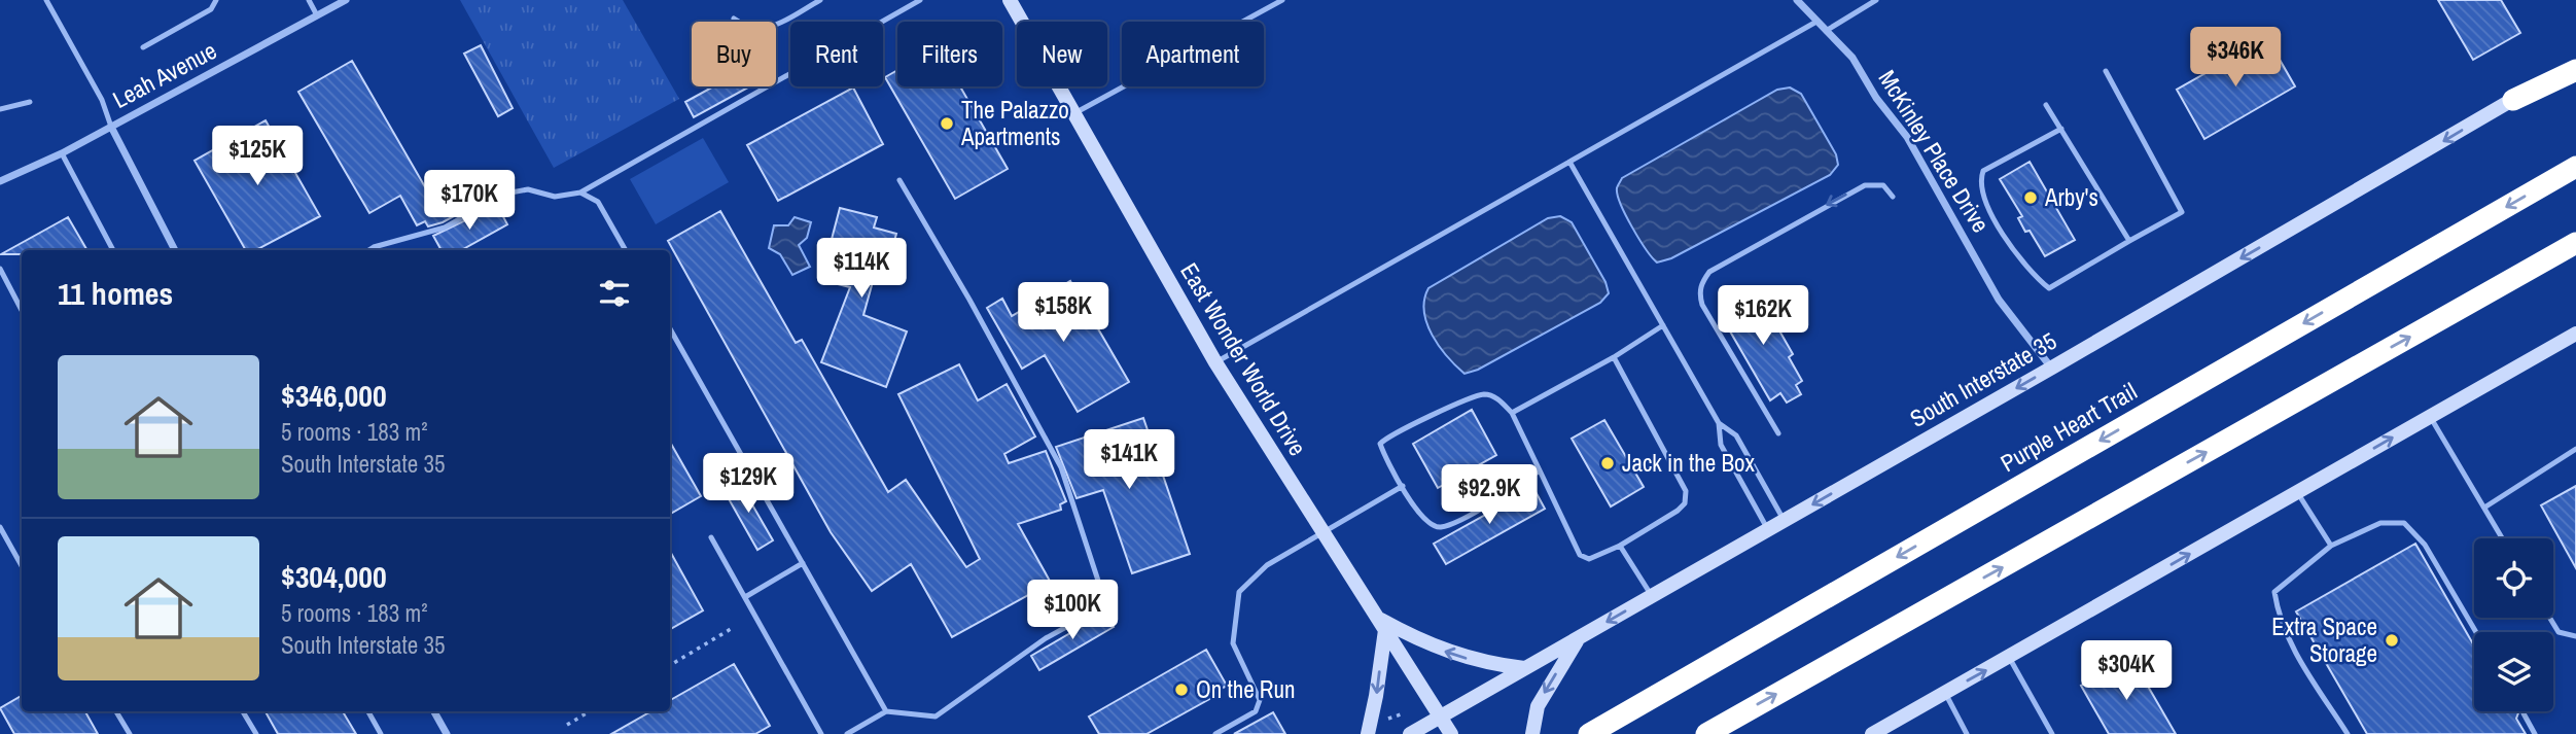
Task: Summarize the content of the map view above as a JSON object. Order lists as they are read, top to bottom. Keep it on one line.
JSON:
{"streets":{"highway":["Purple Heart Trail"],"main road":["East Wonder World Drive","South Interstate 35"],"street":["Leah Avenue","McKinley Place Drive"]},"crossings":[["McKinley Place Drive","South Interstate 35"],["East Wonder World Drive","South Interstate 35"]],"one_way":["South Interstate 35"],"places":["The Palazzo Apartments","Arby's","Jack in the Box","Extra Space Storage","On the Run"],"page":{"chip":["Buy","Rent","Filters","New","Apartment"],"price":["$346K","$125K","$170K","$114K","$158K","$162K","$141K","$129K","$92.9K","$100K","$304K"],"heading":"11 homes","list":[{"name":"$346,000","note":"5 rooms · 183 m² · South Interstate 35"},{"name":"$304,000","note":"5 rooms · 183 m² · South Interstate 35"}]}}
